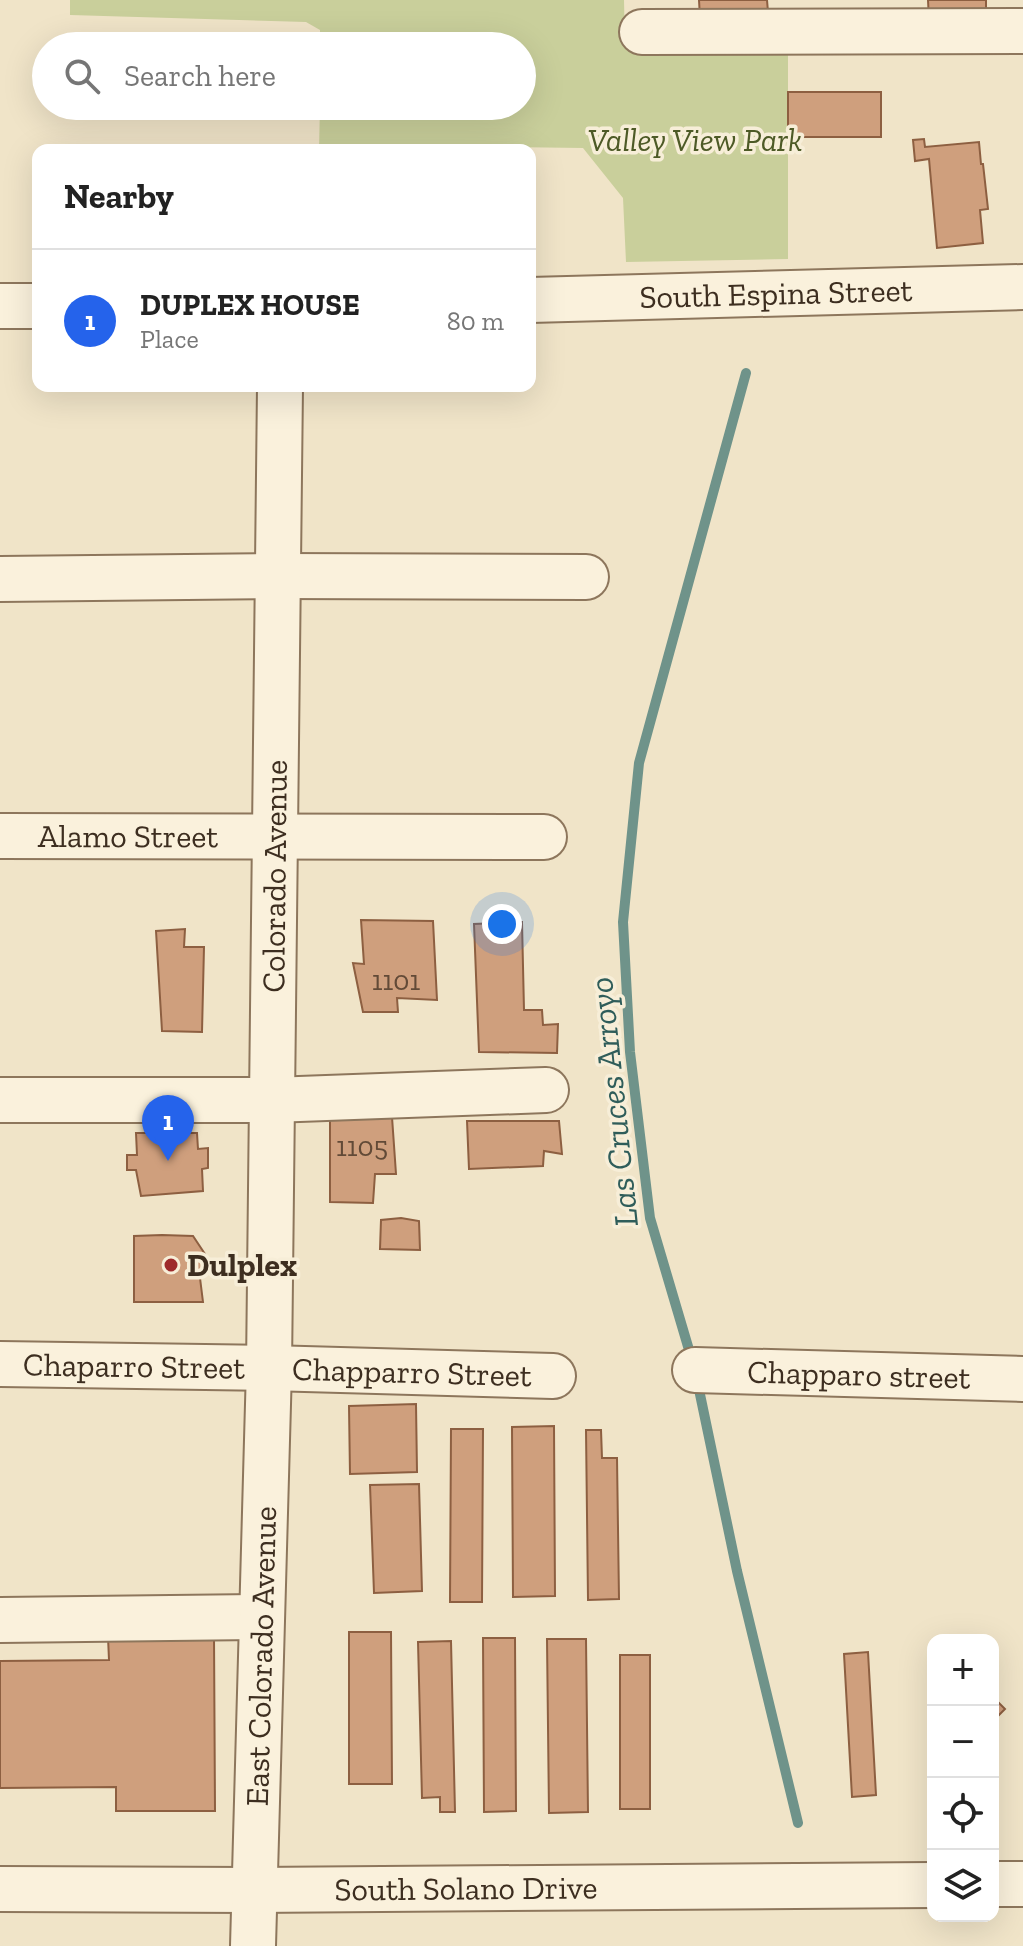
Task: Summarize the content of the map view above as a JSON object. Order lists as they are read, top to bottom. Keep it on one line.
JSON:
{"streets":{"street":["South Espina Street","Alamo Street","Colorado Avenue","Chaparro Street","Chapparro Street","Chapparo street","East Colorado Avenue","South Solano Drive"]},"crossings":[["Alamo Street","Colorado Avenue"],["Colorado Avenue","Chaparro Street"],["Colorado Avenue","Chapparro Street"],["Colorado Avenue","East Colorado Avenue"],["Chaparro Street","Chapparro Street"],["Chaparro Street","East Colorado Avenue"],["Chapparro Street","East Colorado Avenue"],["East Colorado Avenue","South Solano Drive"]],"water":["Las Cruces Arroyo"],"parks":["Valley View Park"],"places":["Dulplex"],"house_numbers":["1101","1105"],"page":{"search":"Search here","heading":"Nearby","list":[{"mark":"1","name":"DUPLEX HOUSE","note":"Place","value":"80 m"}],"pins":"1","map_buttons":["+","−"]}}
